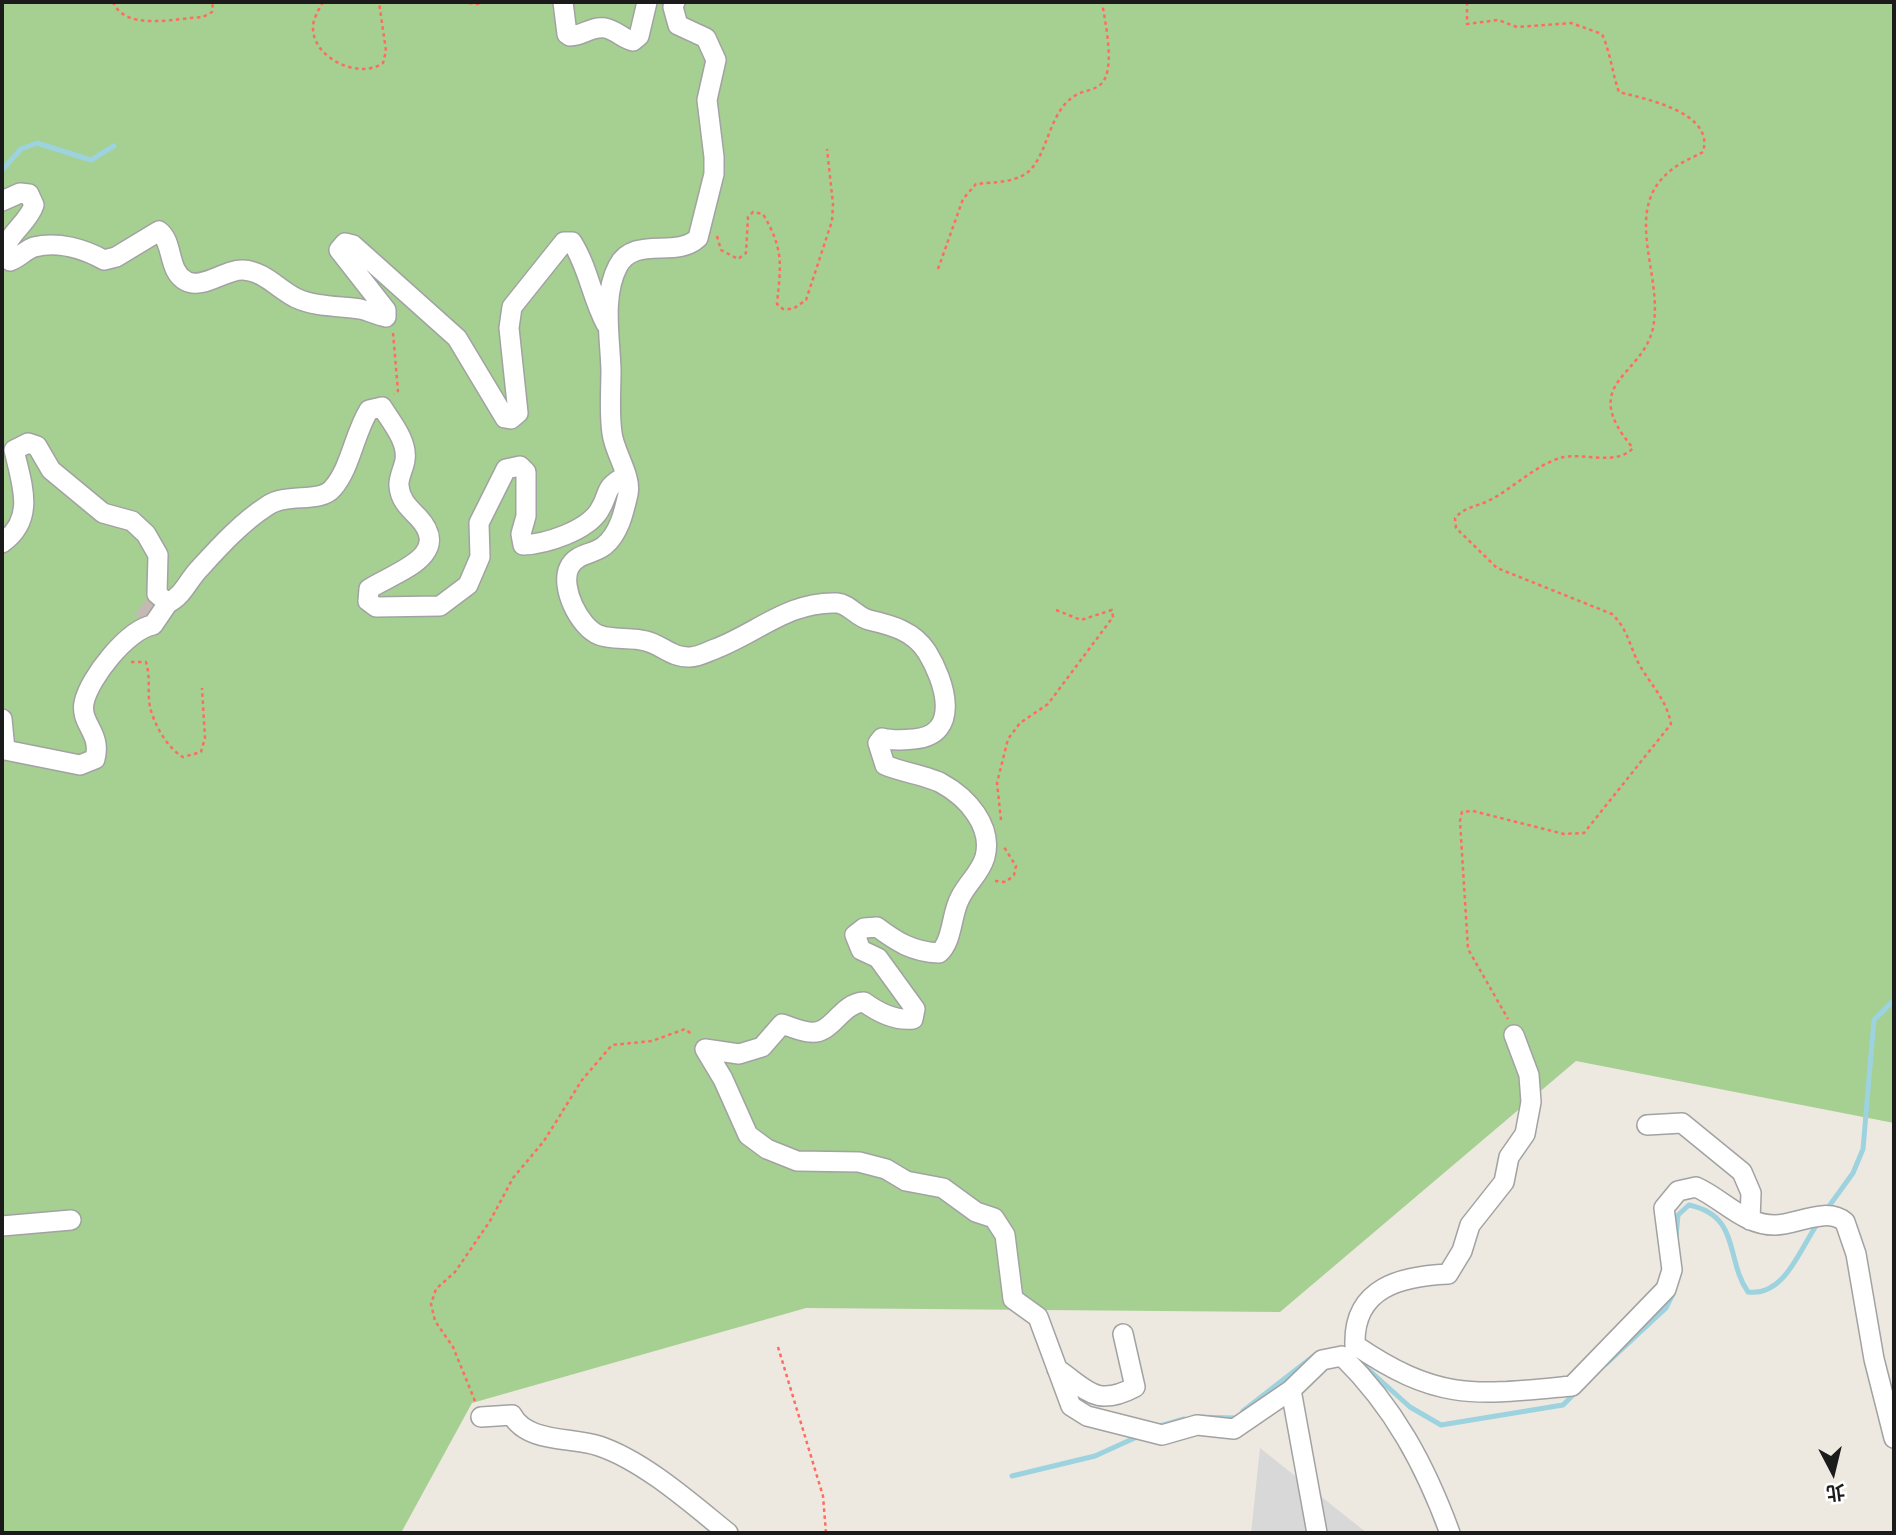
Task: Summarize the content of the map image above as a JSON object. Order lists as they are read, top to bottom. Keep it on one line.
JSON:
{"north":"bottom"}
